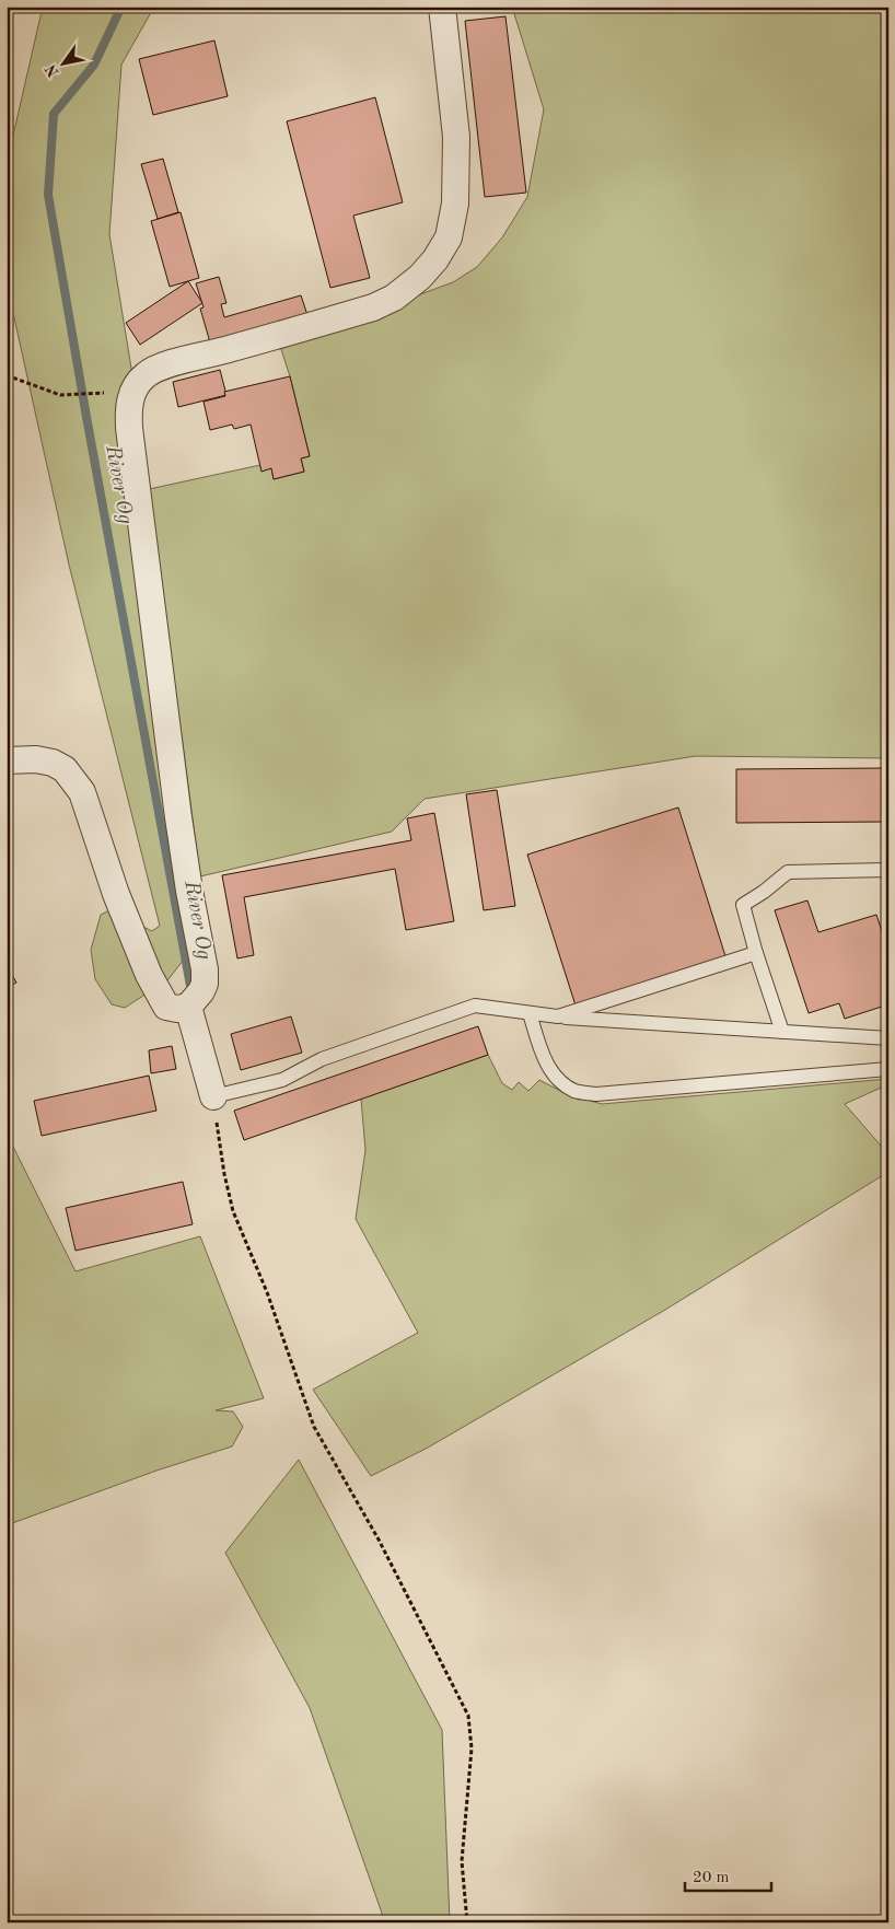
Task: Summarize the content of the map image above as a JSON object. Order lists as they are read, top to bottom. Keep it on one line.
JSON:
{"water":["River Og"],"scale_bar":"20 m","north":"bottom left"}
